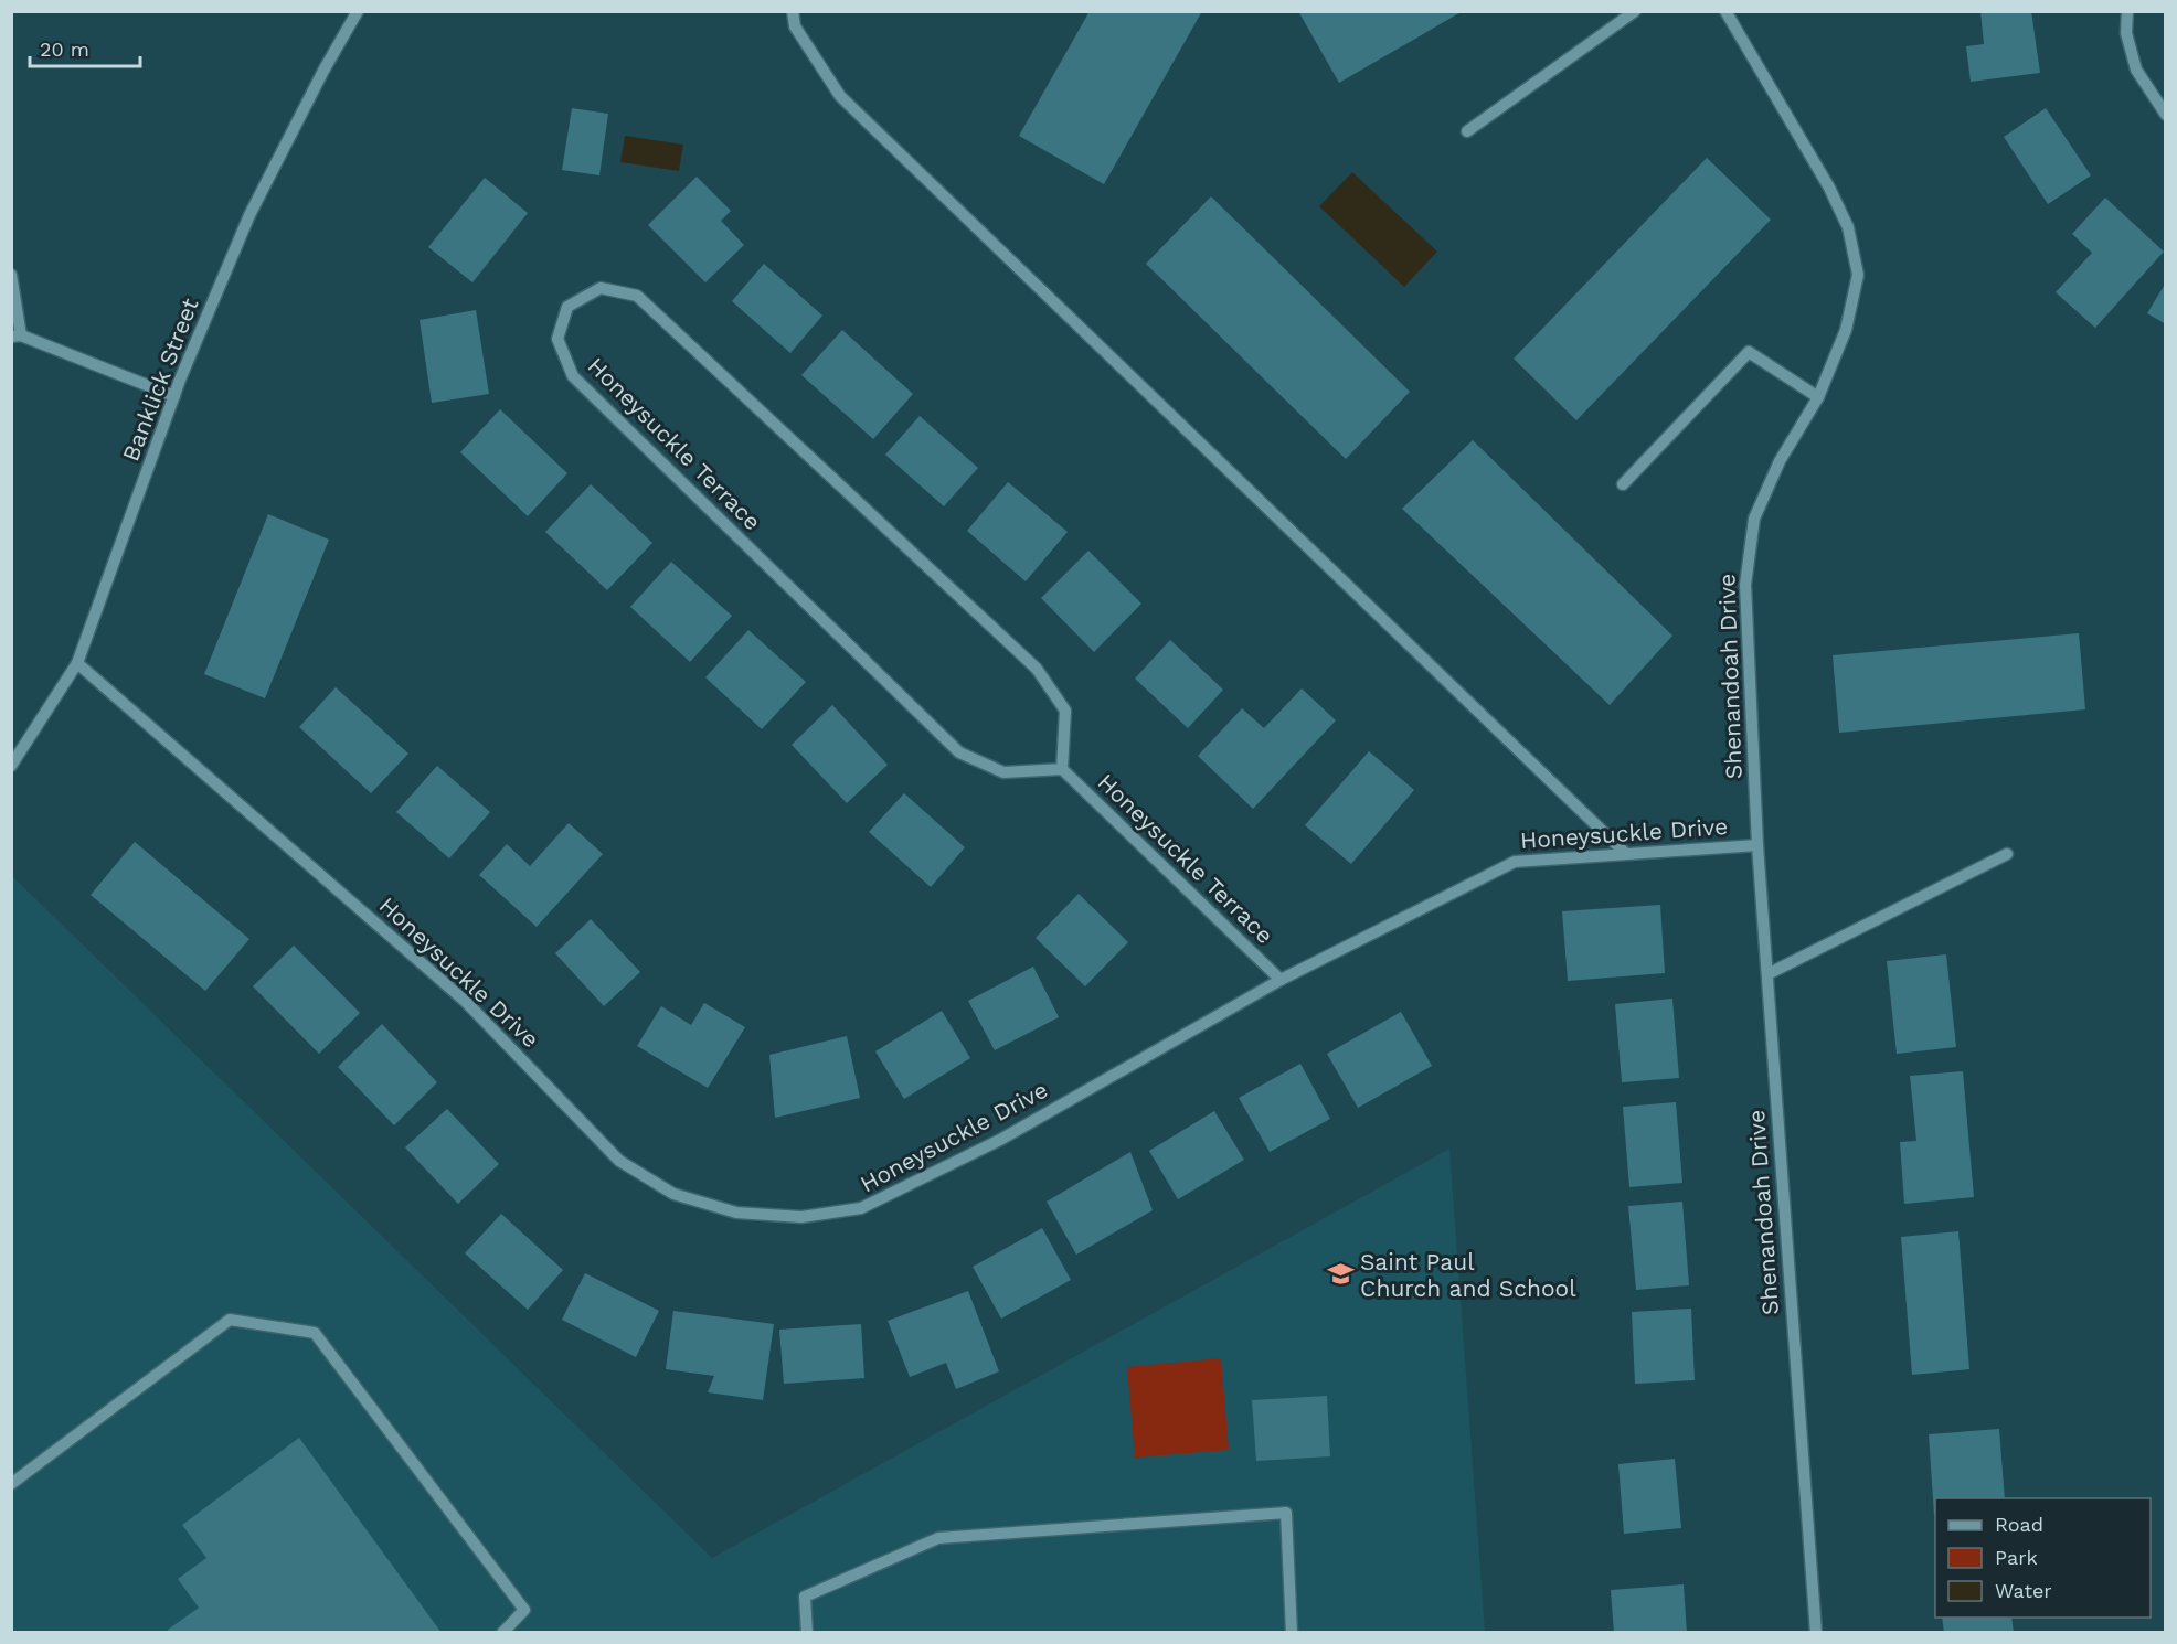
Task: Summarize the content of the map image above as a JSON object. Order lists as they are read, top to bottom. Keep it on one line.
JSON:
{"streets":{"street":["Banklick Street","Honeysuckle Terrace","Shenandoah Drive","Honeysuckle Drive"]},"crossings":[["Banklick Street","Honeysuckle Drive"],["Honeysuckle Terrace","Honeysuckle Drive"],["Shenandoah Drive","Honeysuckle Drive"]],"places":{"school or university":["Saint Paul Church and School"]},"legend":["Road","Park","Water"],"scale_bar":"20 m"}
